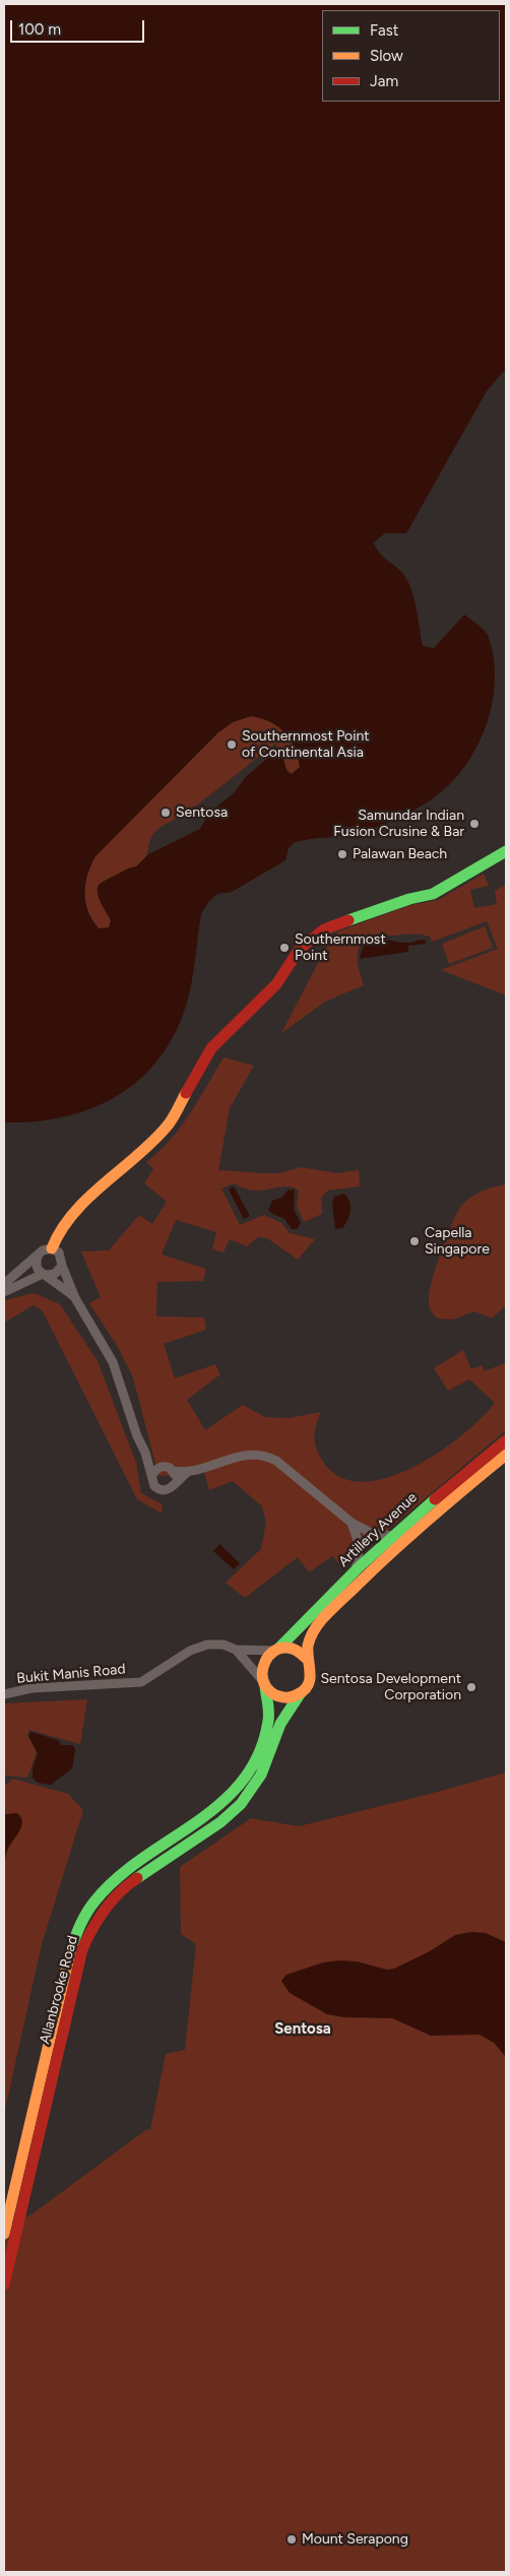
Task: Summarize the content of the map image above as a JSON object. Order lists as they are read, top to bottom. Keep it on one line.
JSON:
{"streets":{"street":["Artillery Avenue","Bukit Manis Road","Allanbrooke Road"]},"crossings":[["Artillery Avenue","Allanbrooke Road"]],"districts":["Sentosa"],"places":["Southernmost Point of Continental Asia","Sentosa","Samundar Indian Fusion Crusine & Bar","Palawan Beach","Southernmost Point","Capella Singapore","Sentosa Development Corporation","Mount Serapong"],"legend":["Fast","Slow","Jam"],"scale_bar":"100 m"}
